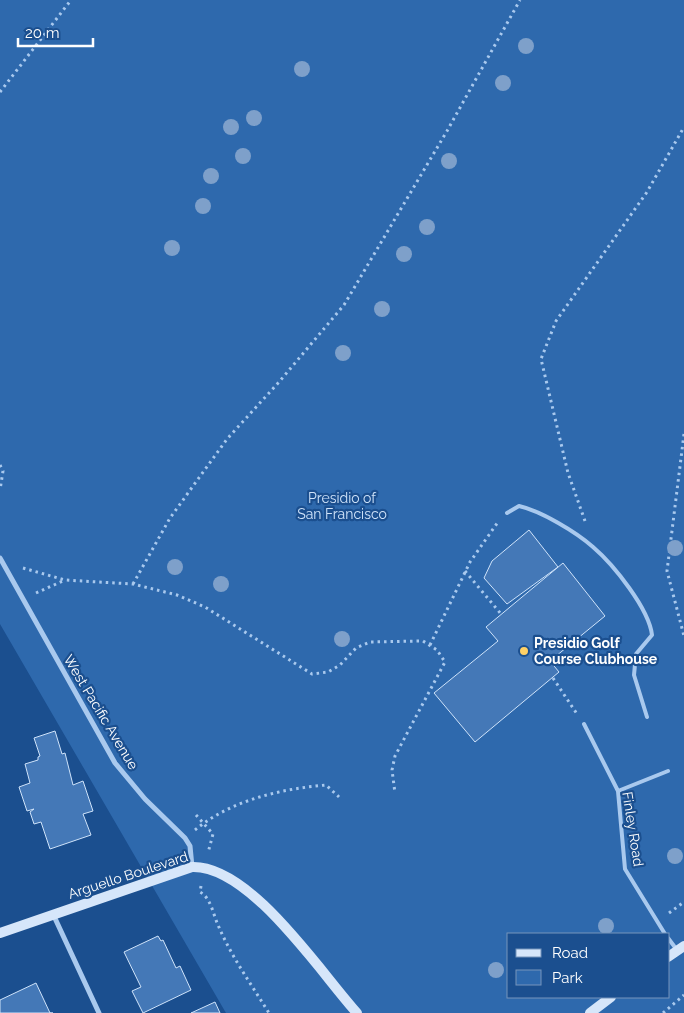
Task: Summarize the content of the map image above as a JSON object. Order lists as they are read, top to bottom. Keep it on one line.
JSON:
{"streets":{"street":["West Pacific Avenue","Arguello Boulevard"],"lane":["Finley Road"]},"parks":["Presidio of San Francisco"],"places":["Presidio Golf Course Clubhouse"],"legend":["Road","Park"],"scale_bar":"20 m"}
